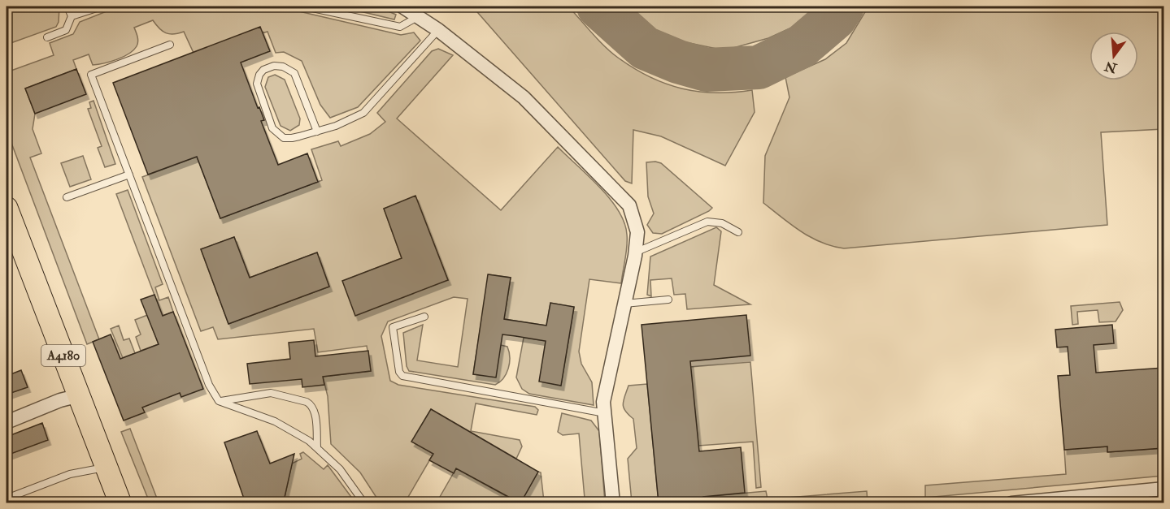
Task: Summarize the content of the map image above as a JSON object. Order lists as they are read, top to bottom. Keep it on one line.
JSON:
{"streets":{"main road":["A4180"]},"north":"bottom"}
